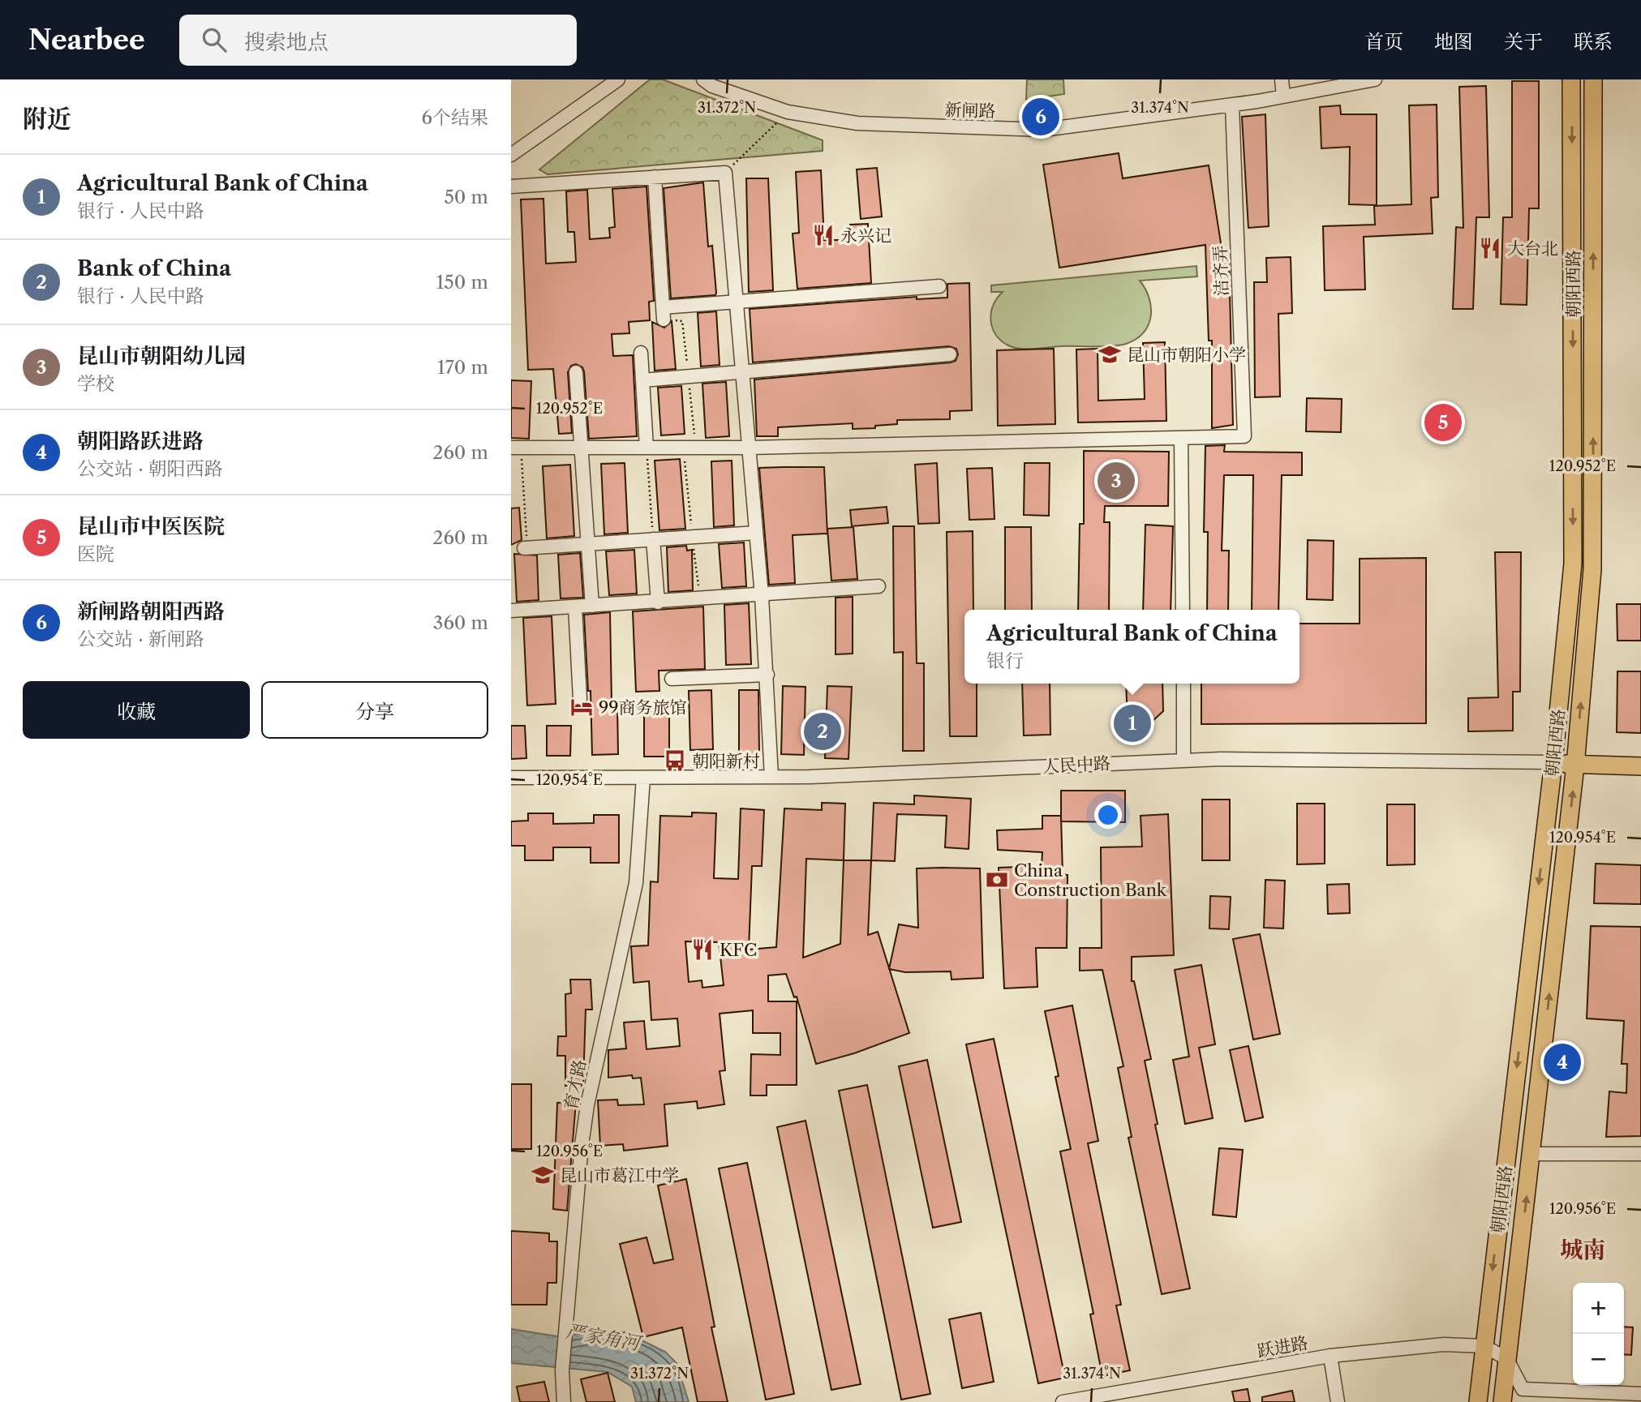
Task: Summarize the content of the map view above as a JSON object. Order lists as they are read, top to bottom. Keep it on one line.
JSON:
{"streets":{"main road":["朝阳西路","人民中路"],"street":["新闸路","洁齐弄","育才路","跃进路"]},"crossings":[["新闸路","洁齐弄"],["朝阳西路","人民中路"],["朝阳西路","跃进路"],["人民中路","育才路"]],"districts":["城南"],"water":["严家角河"],"places":{"restaurant":["永兴记","大台北","KFC"],"school or university":["昆山市朝阳小学","昆山市葛江中学"],"hotel":["99商务旅馆"],"bus stop":["朝阳新村"],"bank":["China Construction Bank"]},"page":{"header":"Nearbee","search":"搜索地点","nav":["首页","地图","关于","联系"],"heading":["附近","6个结果"],"pins":["6","5","3","1","2","4"],"list":[{"mark":"1","name":"Agricultural Bank of China","note":"银行 · 人民中路","value":"50 m"},{"mark":"2","name":"Bank of China","note":"银行 · 人民中路","value":"150 m"},{"mark":"3","name":"昆山市朝阳幼儿园","note":"学校","value":"170 m"},{"mark":"4","name":"朝阳路跃进路","note":"公交站 · 朝阳西路","value":"260 m"},{"mark":"5","name":"昆山市中医医院","note":"医院","value":"260 m"},{"mark":"6","name":"新闸路朝阳西路","note":"公交站 · 新闸路","value":"360 m"}],"popup":["Agricultural Bank of China","银行"],"buttons":["收藏","分享"],"map_buttons":["+","−"]},"coordinates":["31.372°N","31.374°N","120.952°E","120.954°E","120.956°E"]}
